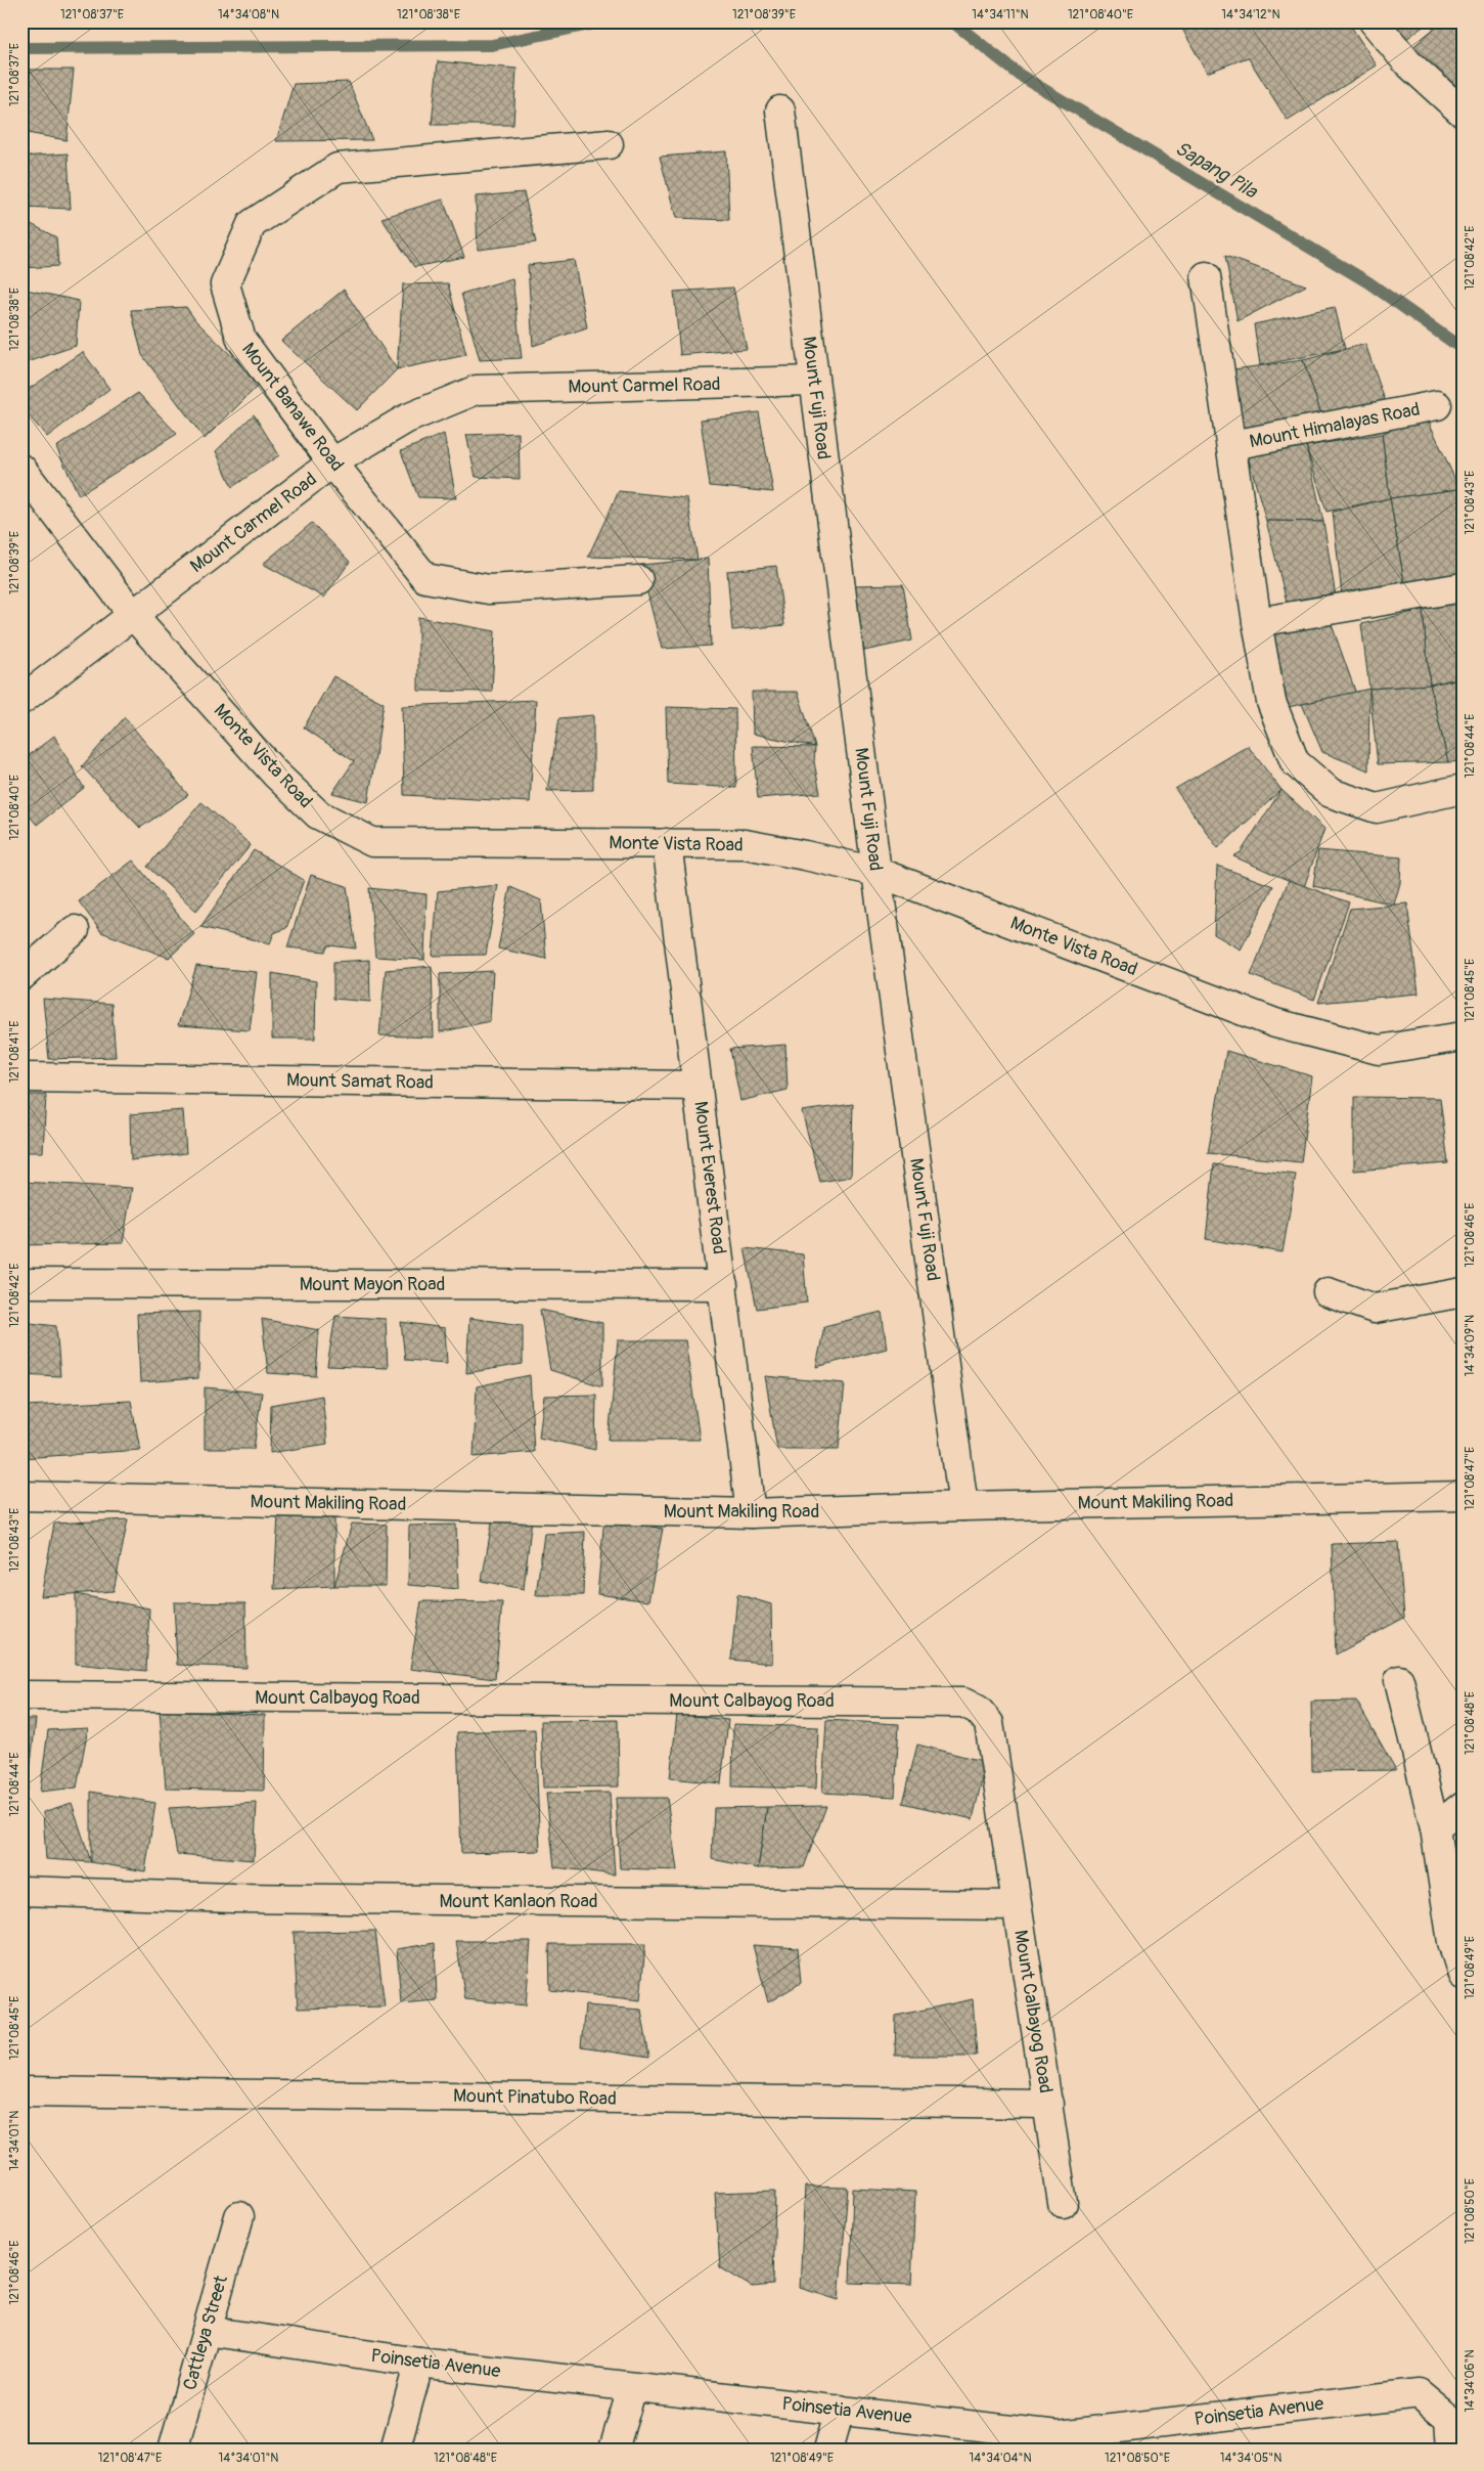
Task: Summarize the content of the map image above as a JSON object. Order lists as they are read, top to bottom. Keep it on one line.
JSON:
{"streets":{"street":["Mount Carmel Road","Mount Fuji Road","Mount Banawe Road","Mount Himalayas Road","Monte Vista Road","Mount Samat Road","Mount Everest Road","Mount Mayon Road","Mount Makiling Road","Mount Calbayog Road","Mount Kanlaon Road","Mount Pinatubo Road","Cattleya Street","Poinsetia Avenue"]},"crossings":[["Mount Carmel Road","Mount Fuji Road"],["Mount Carmel Road","Mount Banawe Road"],["Mount Carmel Road","Monte Vista Road"],["Mount Fuji Road","Monte Vista Road"],["Mount Fuji Road","Mount Makiling Road"],["Monte Vista Road","Mount Everest Road"],["Mount Samat Road","Mount Everest Road"],["Mount Everest Road","Mount Mayon Road"],["Mount Everest Road","Mount Makiling Road"],["Mount Calbayog Road","Mount Kanlaon Road"],["Mount Calbayog Road","Mount Pinatubo Road"],["Cattleya Street","Poinsetia Avenue"]],"water":["Sapang Pila"],"coordinates":["121°08'37\"E","14°34'08\"N","121°08'38\"E","121°08'39\"E","14°34'11\"N","121°08'40\"E","14°34'12\"N","121°08'42\"E","121°08'43\"E","121°08'44\"E","121°08'45\"E","121°08'41\"E","121°08'46\"E","14°34'09\"N","121°08'47\"E","121°08'48\"E","121°08'49\"E","14°34'01\"N","121°08'50\"E","14°34'06\"N","14°34'04\"N","14°34'05\"N"]}
